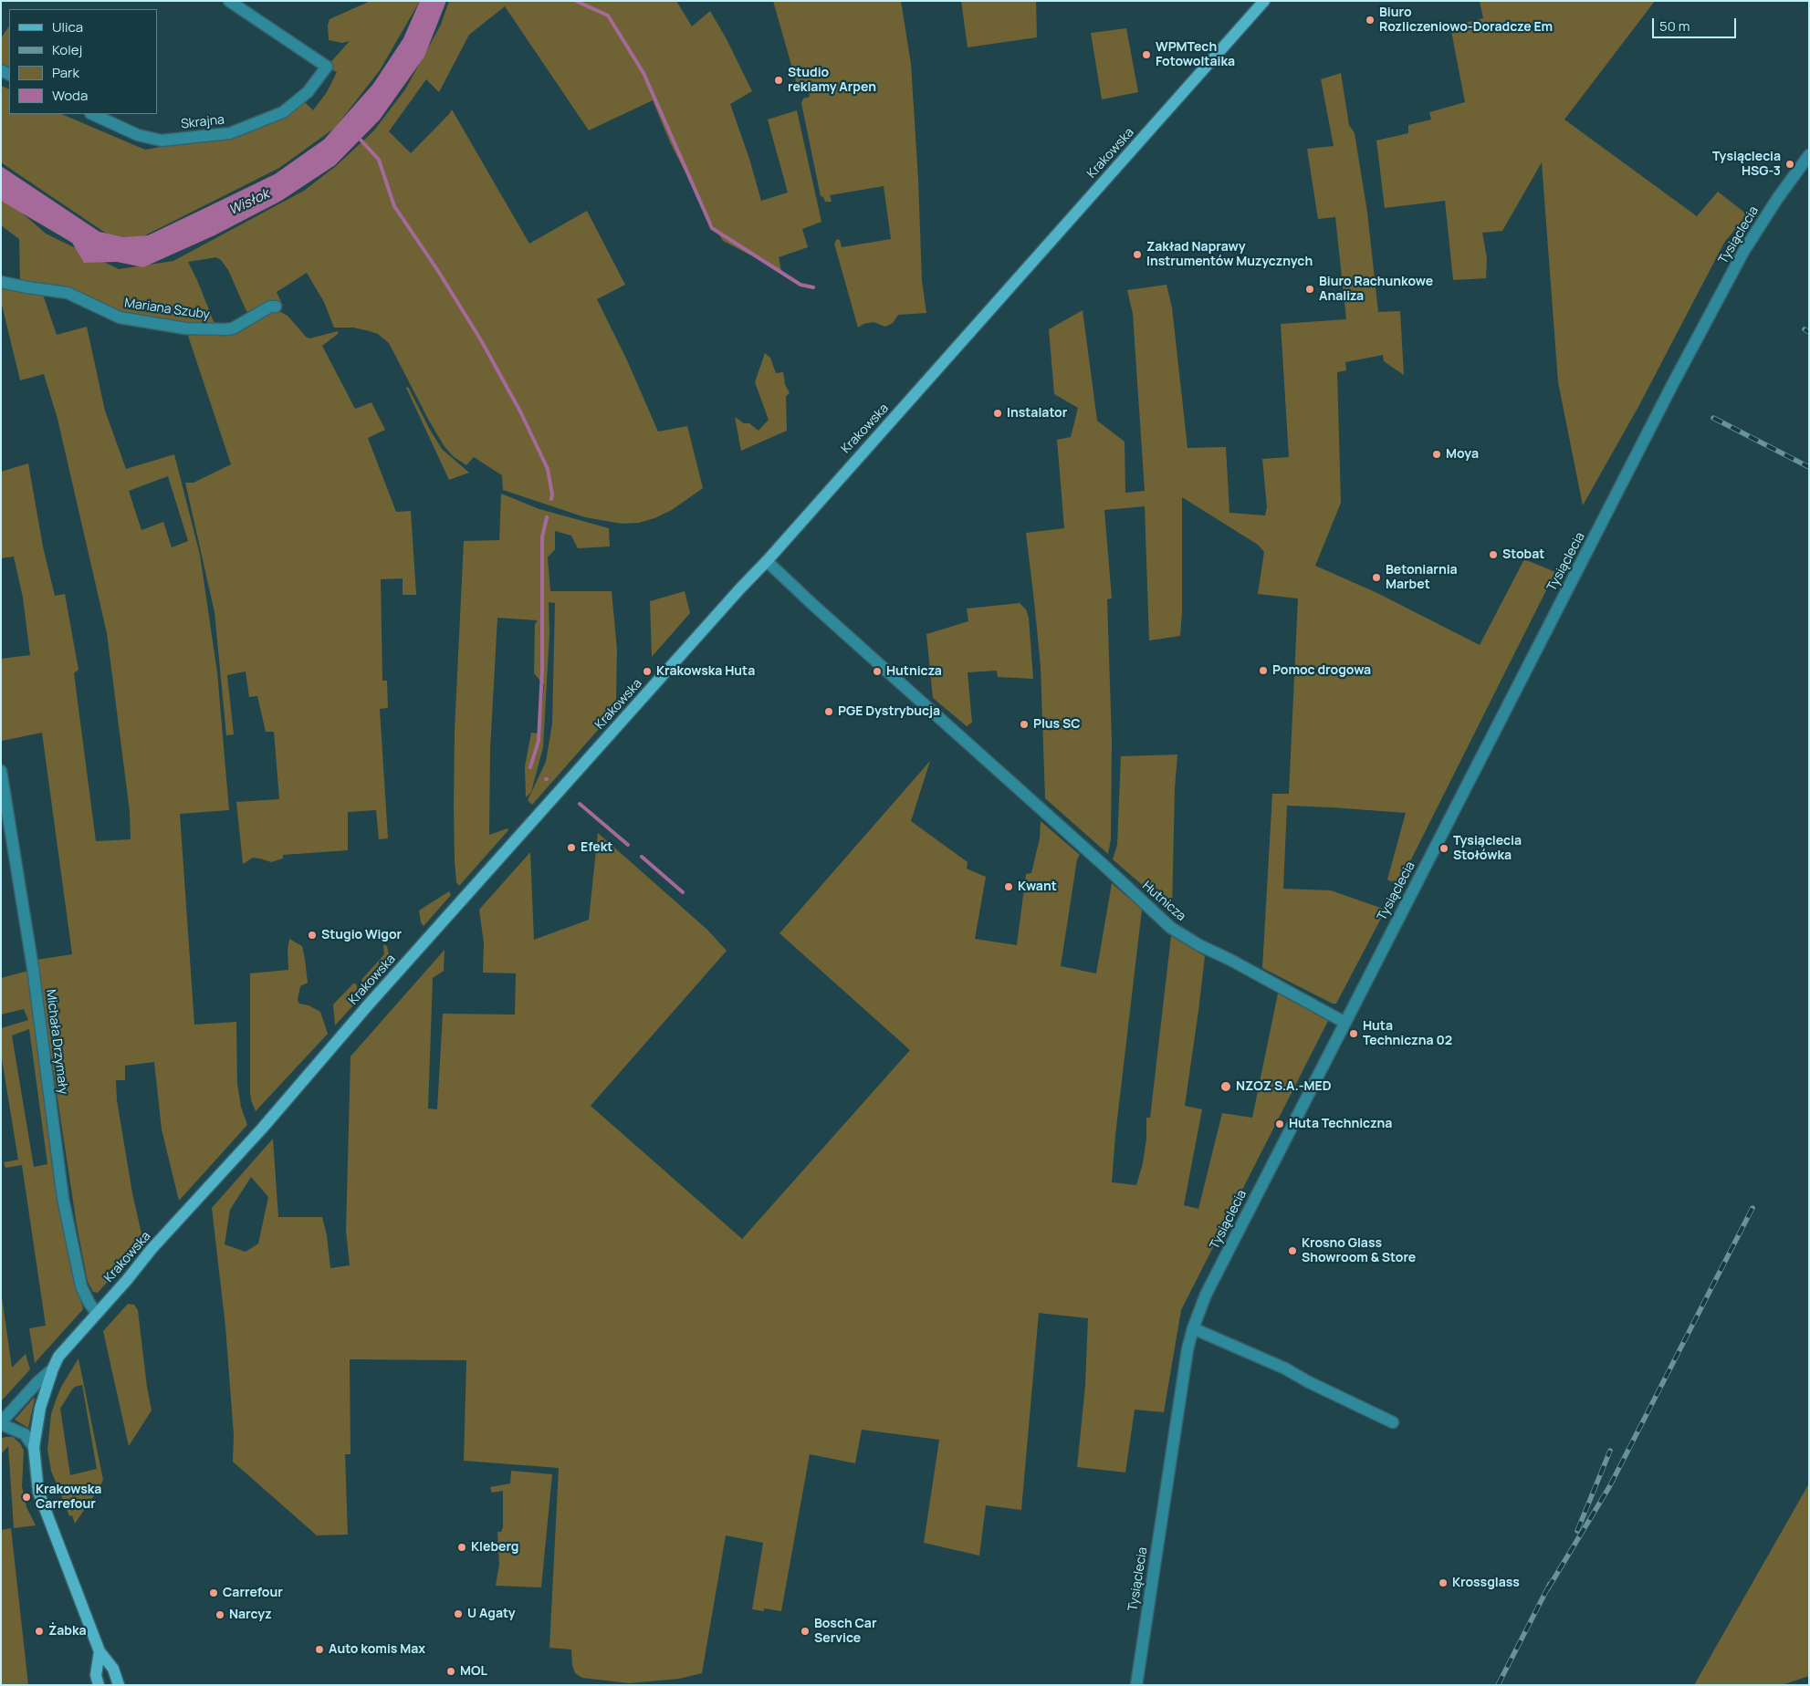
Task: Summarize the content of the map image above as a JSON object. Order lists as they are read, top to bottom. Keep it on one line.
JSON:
{"streets":{"main road":["Krakowska"],"street":["Skrajna","Tysiąclecia","Mariana Szuby","Hutnicza","Michała Drzymały"]},"crossings":[["Krakowska","Hutnicza"],["Krakowska","Michała Drzymały"],["Tysiąclecia","Hutnicza"]],"water":["Wisłok"],"places":["Biuro Rozliczeniowo-Doradcze Em","WPMTech Fotowoltaika","Studio reklamy Arpen","Tysiąclecia HSG-3","Zakład Naprawy Instrumentów Muzycznych","Biuro Rachunkowe Analiza","Instalator","Moya","Stobat","Betoniarnia Marbet","Pomoc drogowa","Krakowska Huta","Hutnicza","PGE Dystrybucja","Plus SC","Efekt","Tysiąclecia Stołówka","Kwant","Stugio Wigor","Huta Techniczna 02","NZOZ S.A.-MED","Huta Techniczna","Krosno Glass Showroom & Store","Krakowska Carrefour","Kleberg","Krossglass","Carrefour","U Agaty","Narcyz","Żabka","Bosch Car Service","Auto komis Max","MOL"],"legend":["Ulica","Kolej","Park","Woda"],"scale_bar":"50 m"}
